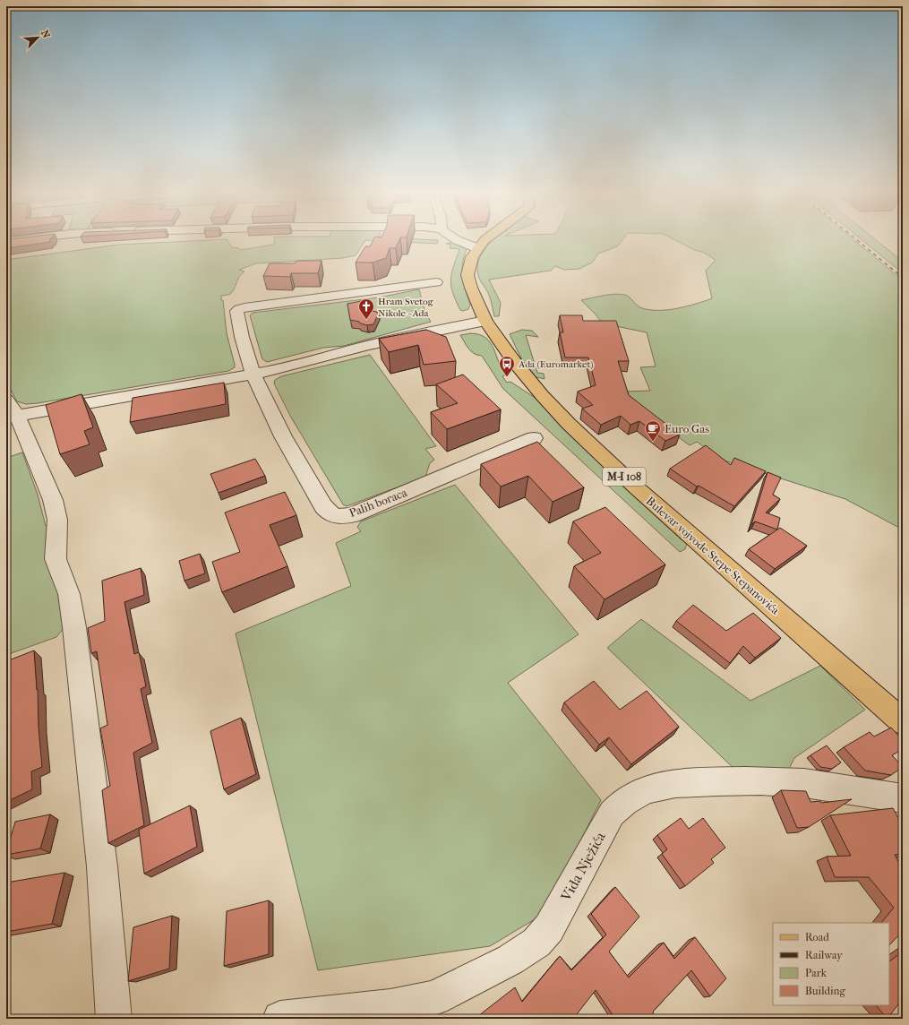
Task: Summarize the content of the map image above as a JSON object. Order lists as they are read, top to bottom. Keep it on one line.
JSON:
{"streets":{"main road":["M-I 108","Bulevar vojvode Stepe Stepanovića"],"street":["Palih boraca","Vida Nježića"]},"places":{"church":["Hram Svetog Nikole - Ada"],"bus stop":["Ada (Euromarket)"],"cafe":["Euro Gas"]},"legend":["Road","Railway","Park","Building"],"north":"top right"}
